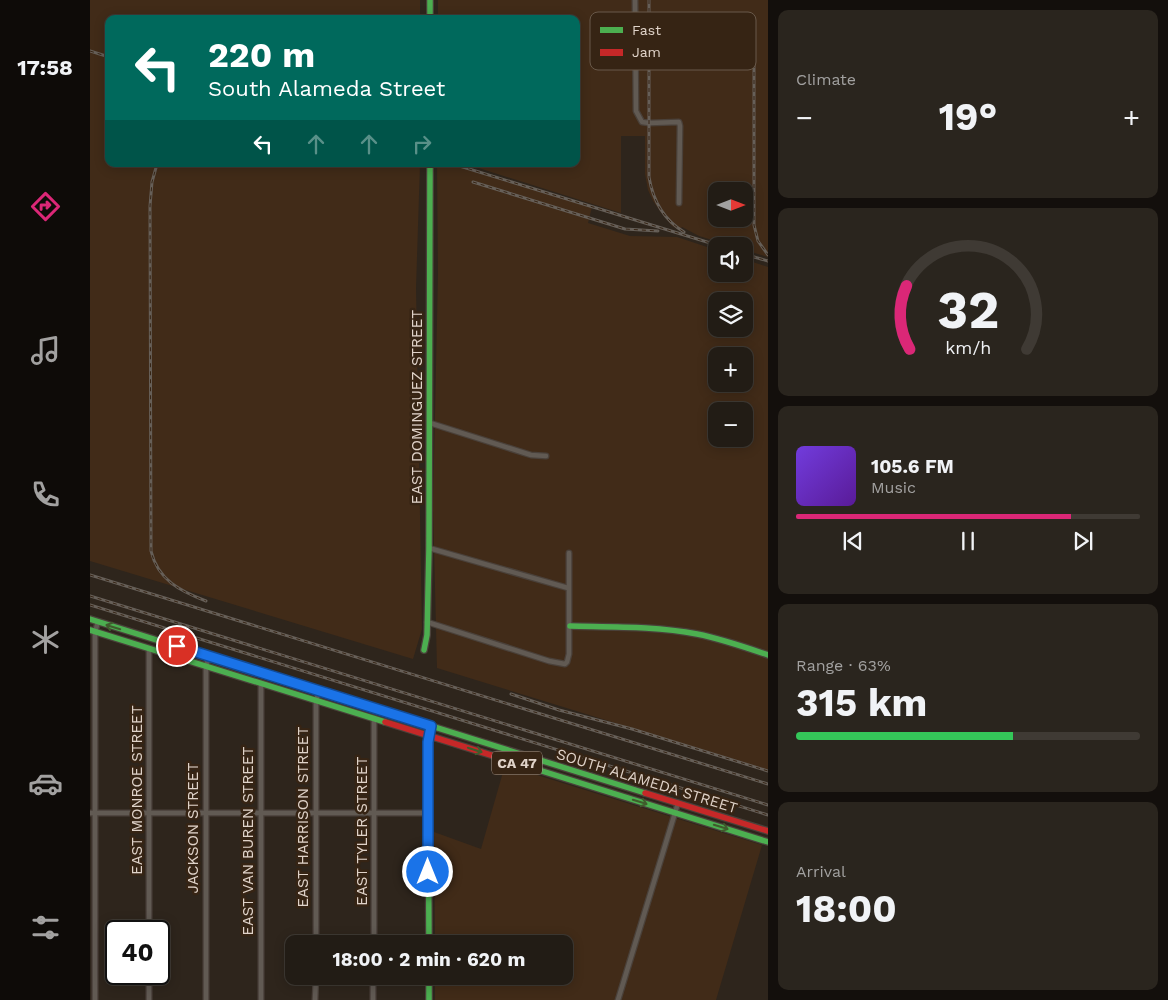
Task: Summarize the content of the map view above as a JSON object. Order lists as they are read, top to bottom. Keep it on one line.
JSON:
{"streets":{"main road":["EAST DOMINGUEZ STREET","CA 47","SOUTH ALAMEDA STREET"],"street":["EAST MONROE STREET","EAST HARRISON STREET","JACKSON STREET","EAST TYLER STREET","EAST VAN BUREN STREET"]},"crossings":[["SOUTH ALAMEDA STREET","EAST MONROE STREET"],["SOUTH ALAMEDA STREET","EAST HARRISON STREET"],["SOUTH ALAMEDA STREET","JACKSON STREET"],["SOUTH ALAMEDA STREET","EAST TYLER STREET"],["SOUTH ALAMEDA STREET","EAST VAN BUREN STREET"]],"legend":["Fast","Jam"],"north":"right","page":{"tabs":"17:58","tile":["Climate",["Range · 63%","315 km"],["Arrival","18:00"]],"turn":["220 m","South Alameda Street"],"heat":["−","19°","+"],"map_buttons":["+","−"],"song":["105.6 FM","Music"],"limit":"40","trip":"18:00 · 2 min · 620 m","gauge":["32","km/h"]}}
